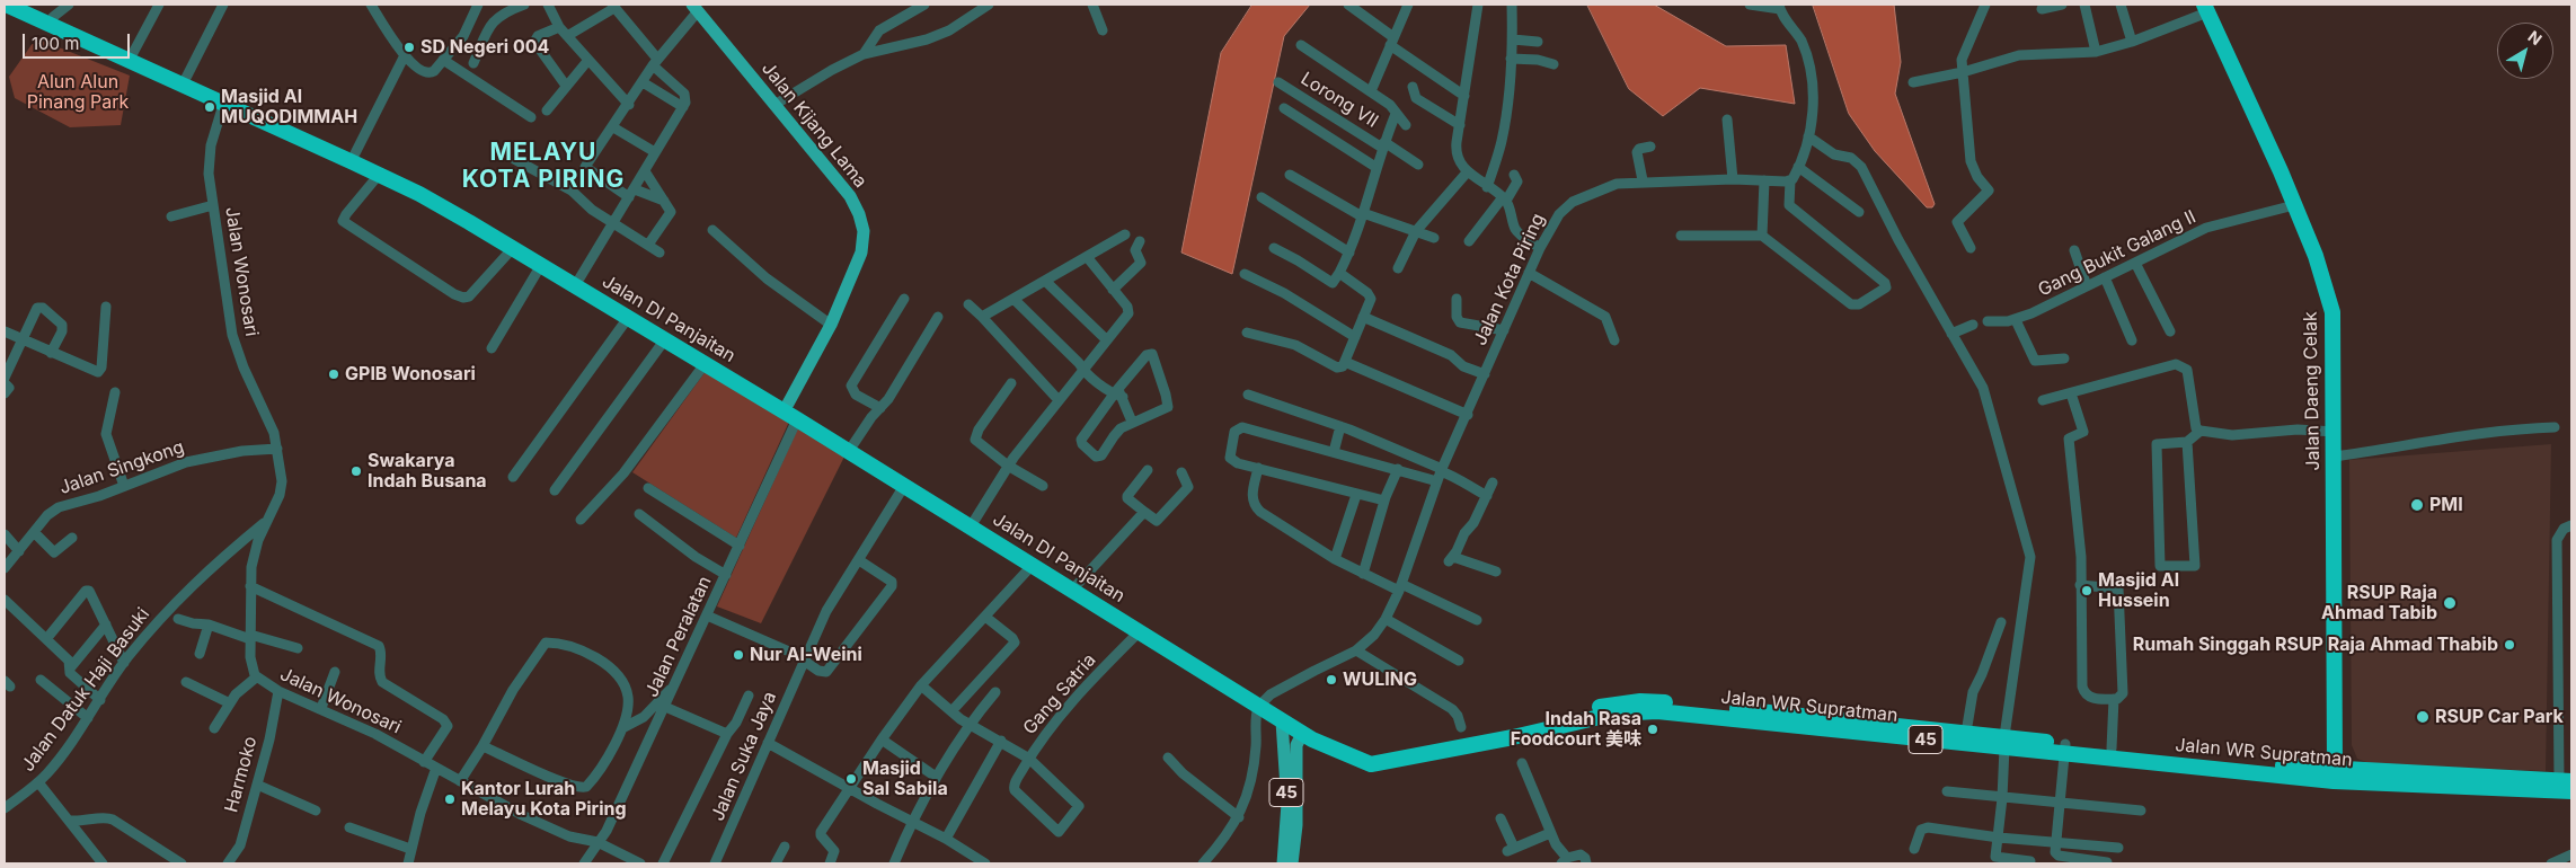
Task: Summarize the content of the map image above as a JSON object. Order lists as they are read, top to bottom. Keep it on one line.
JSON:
{"streets":{"highway":["Jalan DI Panjaitan","Jalan Daeng Celak","Jalan WR Supratman","45"],"main road":["Jalan Kijang Lama"],"street":["Lorong VII","Gang Bukit Galang II","Jalan Wonosari","Jalan Kota Piring","Jalan Singkong","Jalan Peralatan","Jalan Datuk Haji Basuki","Gang Satria","Jalan Suka Jaya","Harmoko"]},"crossings":[["Jalan Kijang Lama","Jalan DI Panjaitan"],["Gang Bukit Galang II","Jalan Daeng Celak"],["Jalan Wonosari","Jalan DI Panjaitan"],["Jalan Wonosari","Jalan Singkong"],["Jalan Wonosari","Jalan Peralatan"],["Jalan Wonosari","Jalan Datuk Haji Basuki"],["Jalan Wonosari","Harmoko"],["Jalan Kota Piring","Jalan DI Panjaitan"],["Jalan DI Panjaitan","Jalan Peralatan"],["Jalan DI Panjaitan","Gang Satria"],["Jalan DI Panjaitan","Jalan WR Supratman"],["Jalan DI Panjaitan","45"],["Jalan DI Panjaitan","Jalan Suka Jaya"],["Jalan Daeng Celak","Jalan WR Supratman"],["Jalan WR Supratman","45"]],"districts":["MELAYU KOTA PIRING"],"parks":["Alun Alun Pinang Park"],"places":["SD Negeri 004","Masjid Al MUQODIMMAH","GPIB Wonosari","Swakarya Indah Busana","PMI","Masjid Al Hussein","RSUP Raja Ahmad Tabib","Rumah Singgah RSUP Raja Ahmad Thabib","Nur Al-Weini","WULING","RSUP Car Park","Indah Rasa Foodcourt 美味","Masjid Sal Sabila","Kantor Lurah Melayu Kota Piring"],"scale_bar":"100 m","north":"top right"}
